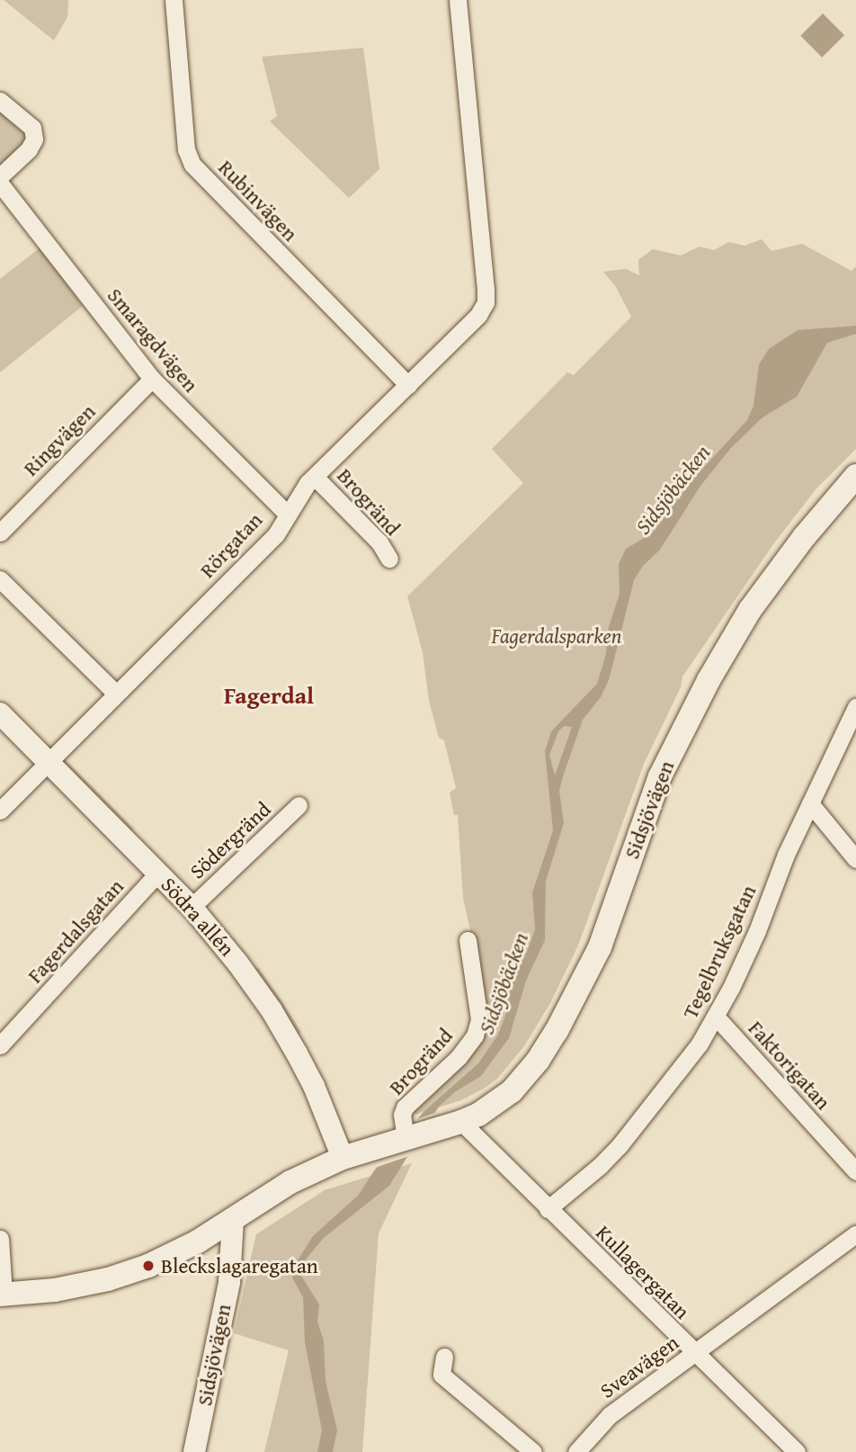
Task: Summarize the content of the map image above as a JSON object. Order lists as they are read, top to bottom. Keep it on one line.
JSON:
{"streets":{"main road":["Sidsjövägen"],"street":["Rubinvägen","Smaragdvägen","Ringvägen","Brogränd","Rörgatan","Södergränd","Södra allén","Fagerdalsgatan","Tegelbruksgatan","Faktorigatan","Kullagergatan","Sveavägen"]},"crossings":[["Rubinvägen","Rörgatan"],["Smaragdvägen","Ringvägen"],["Smaragdvägen","Rörgatan"],["Brogränd","Rörgatan"],["Brogränd","Sidsjövägen"],["Rörgatan","Södra allén"],["Sidsjövägen","Södra allén"],["Sidsjövägen","Kullagergatan"],["Södergränd","Södra allén"],["Södra allén","Fagerdalsgatan"],["Tegelbruksgatan","Faktorigatan"],["Tegelbruksgatan","Kullagergatan"],["Kullagergatan","Sveavägen"]],"districts":["Fagerdal"],"water":["Sidsjöbäcken"],"parks":["Fagerdalsparken"],"places":["Bleckslagaregatan"]}
